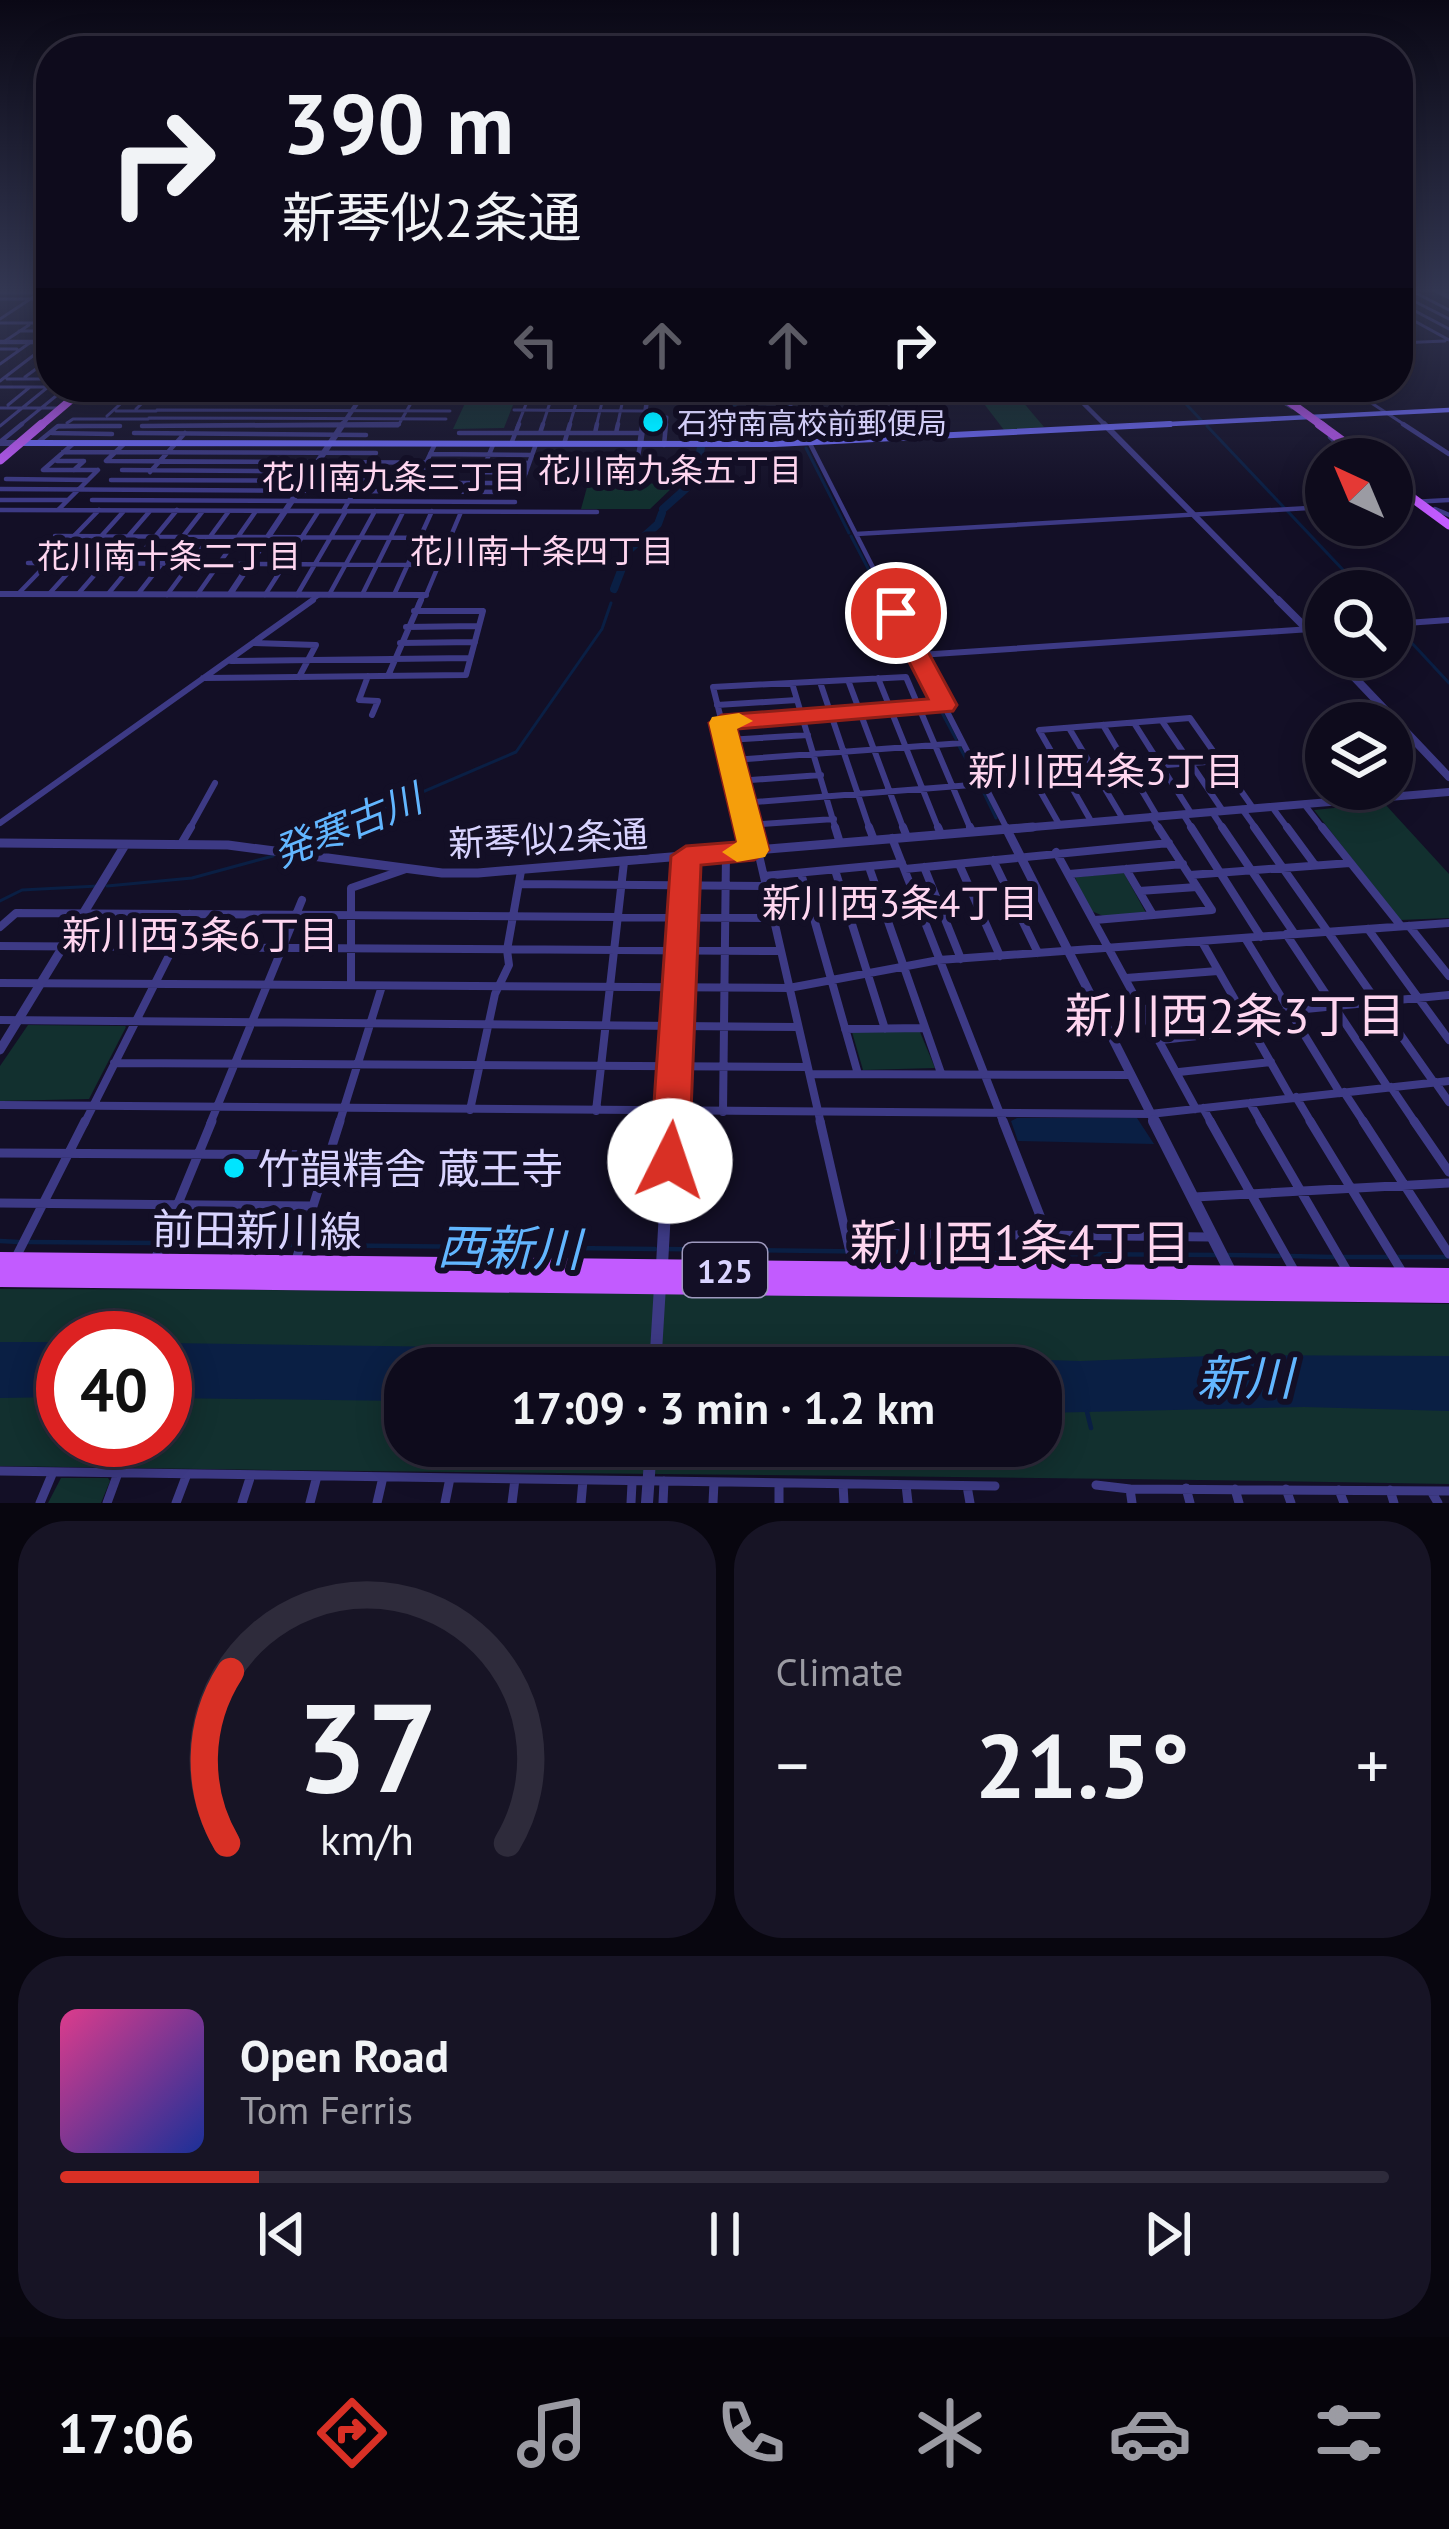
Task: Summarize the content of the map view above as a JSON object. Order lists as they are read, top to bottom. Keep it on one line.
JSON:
{"streets":{"main road":["前田新川線","125"],"street":["新琴似2条通"]},"districts":["花川南九条五丁目","花川南九条三丁目","花川南十条四丁目","花川南十条二丁目","新川西4条3丁目","新川西3条4丁目","新川西3条6丁目","新川西2条3丁目","新川西1条4丁目"],"water":["発寒古川","西新川","新川"],"places":["石狩南高校前郵便局","竹韻精舎 蔵王寺"],"north":"top left","page":{"turn":["390 m","新琴似2条通"],"limit":"40","trip":"17:09 · 3 min · 1.2 km","tile":"Climate","heat":["−","21.5°","+"],"song":["Open Road","Tom Ferris"],"tabs":"17:06","gauge":["37","km/h"]}}
